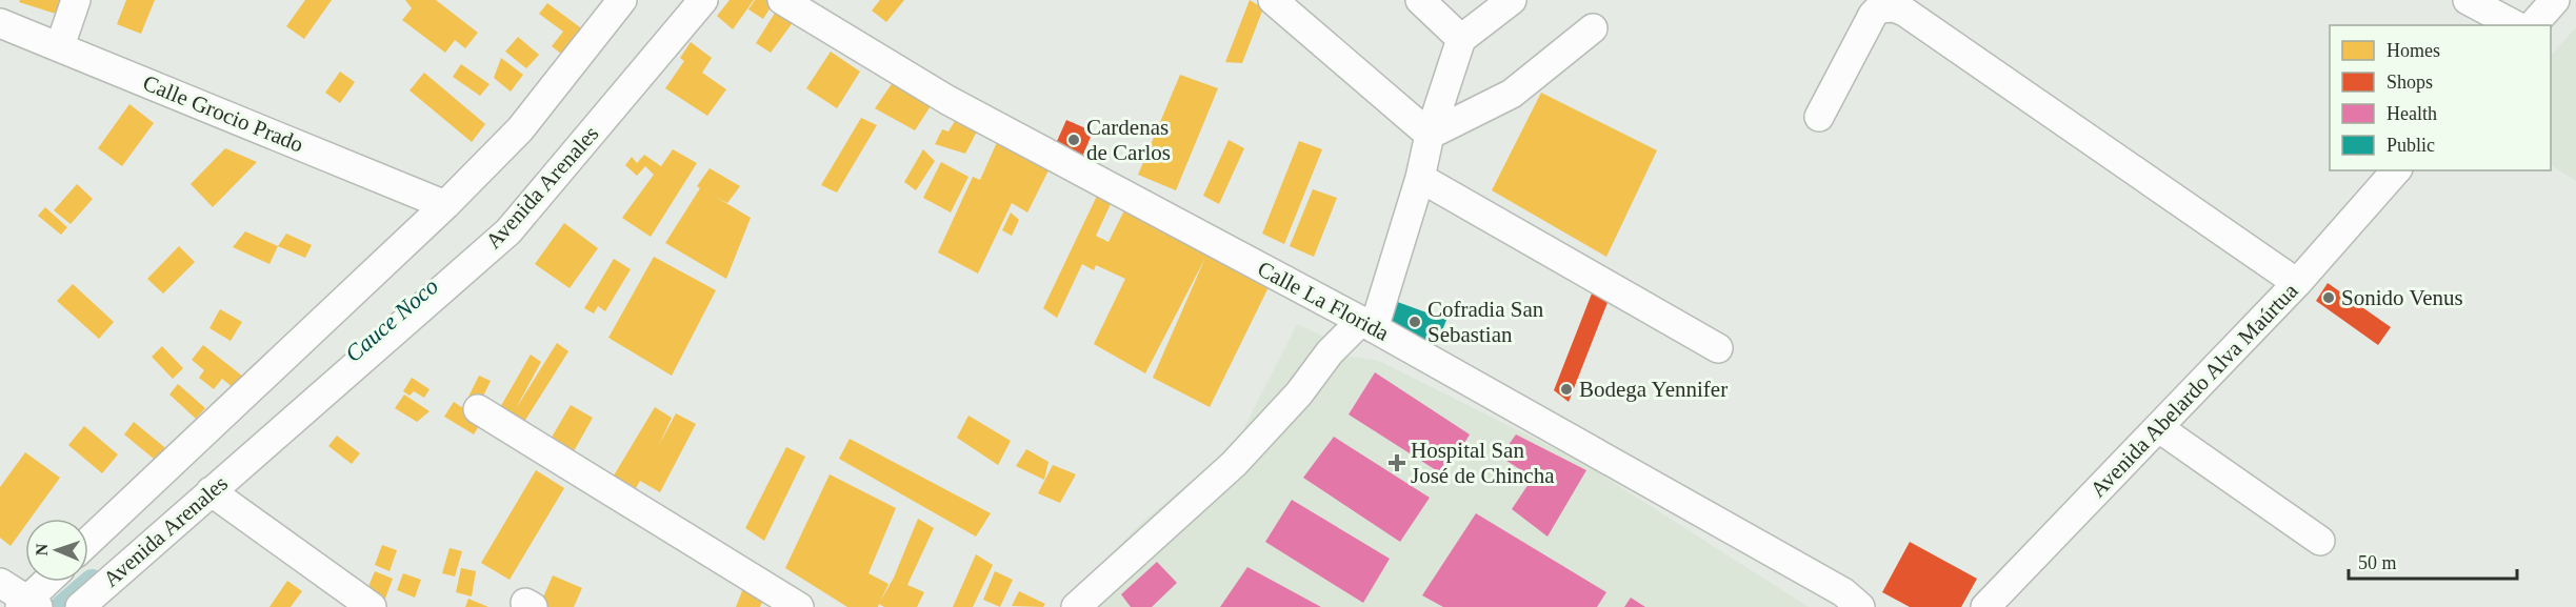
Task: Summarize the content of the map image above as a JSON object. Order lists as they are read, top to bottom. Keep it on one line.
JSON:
{"streets":{"street":["Calle Grocio Prado","Avenida Arenales","Calle La Florida","Avenida Abelardo Alva Maúrtua"]},"crossings":[["Calle Grocio Prado","Avenida Arenales"]],"water":["Cauce Noco"],"places":{"other":["Cardenas de Carlos","Sonido Venus","Cofradia San Sebastian","Bodega Yennifer"],"health":["Hospital San José de Chincha"]},"legend":["Homes","Shops","Health","Public"],"scale_bar":"50 m","north":"left"}
